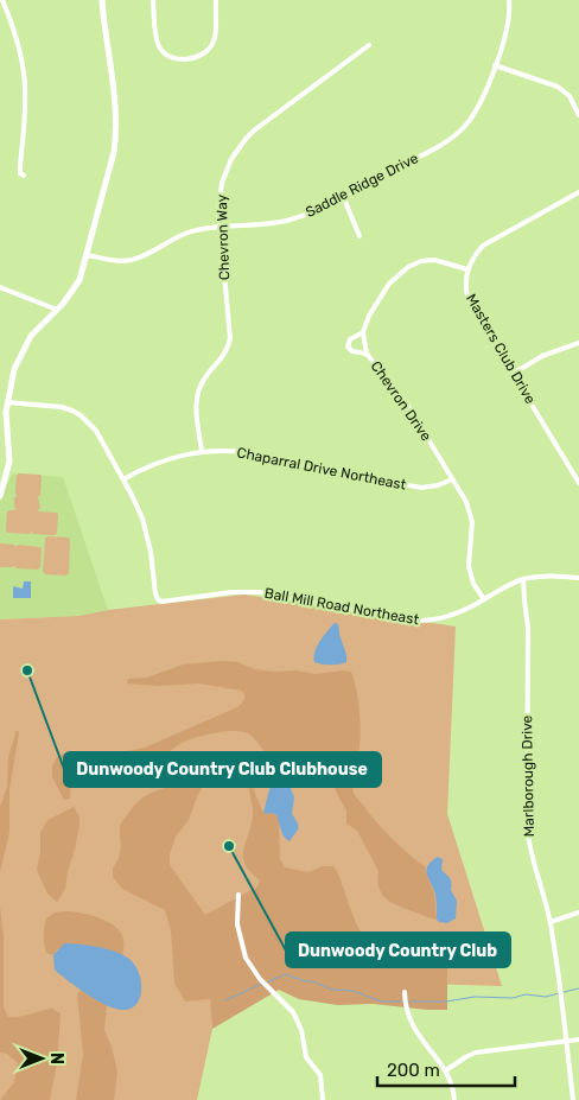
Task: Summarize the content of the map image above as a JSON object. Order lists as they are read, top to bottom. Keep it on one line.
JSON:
{"streets":{"street":["Saddle Ridge Drive","Chevron Way","Masters Club Drive","Chevron Drive","Chaparral Drive Northeast","Ball Mill Road Northeast","Marlborough Drive"]},"crossings":[["Saddle Ridge Drive","Chevron Way"],["Chevron Way","Chaparral Drive Northeast"],["Chevron Drive","Chaparral Drive Northeast"],["Chevron Drive","Ball Mill Road Northeast"],["Chaparral Drive Northeast","Ball Mill Road Northeast"],["Ball Mill Road Northeast","Marlborough Drive"]],"places":["Dunwoody Country Club Clubhouse","Dunwoody Country Club"],"scale_bar":"200 m","north":"right"}
